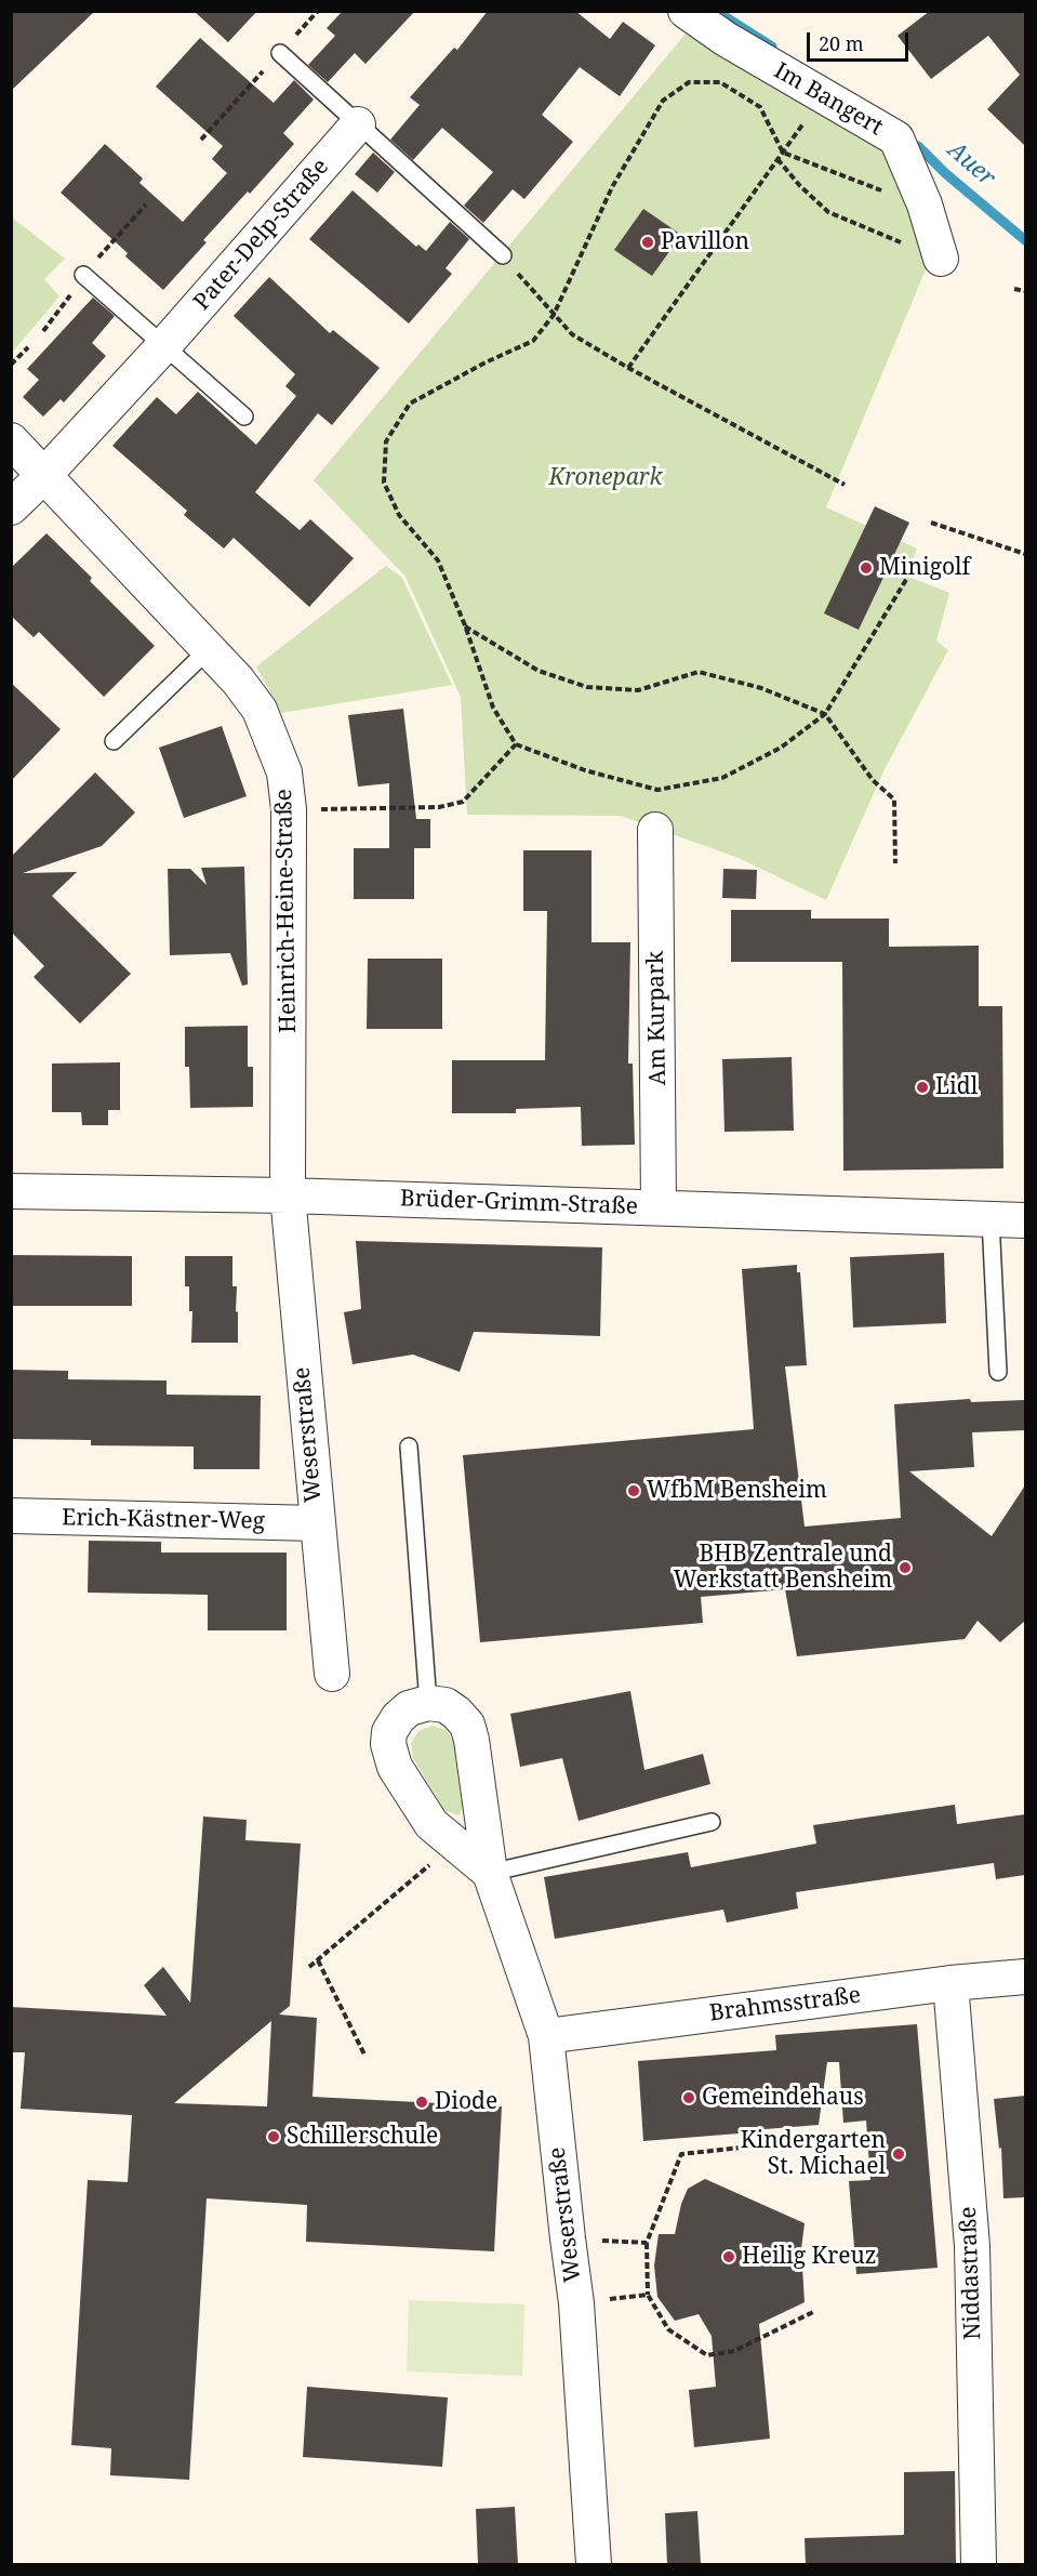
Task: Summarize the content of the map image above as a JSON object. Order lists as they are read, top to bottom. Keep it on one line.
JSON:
{"streets":{"street":["Im Bangert","Pater-Delp-Straße","Heinrich-Heine-Straße","Am Kurpark","Brüder-Grimm-Straße","Weserstraße","Erich-Kästner-Weg","Brahmsstraße","Niddastraße"]},"crossings":[["Pater-Delp-Straße","Heinrich-Heine-Straße"],["Heinrich-Heine-Straße","Brüder-Grimm-Straße"],["Heinrich-Heine-Straße","Weserstraße"],["Am Kurpark","Brüder-Grimm-Straße"],["Brüder-Grimm-Straße","Weserstraße"],["Weserstraße","Erich-Kästner-Weg"],["Weserstraße","Brahmsstraße"],["Brahmsstraße","Niddastraße"]],"water":["Auer"],"parks":["Kronepark"],"places":["Pavillon","Minigolf","Lidl","WfbM Bensheim","BHB Zentrale und Werkstatt Bensheim","Gemeindehaus","Diode","Schillerschule","Kindergarten St. Michael","Heilig Kreuz"],"scale_bar":"20 m"}
